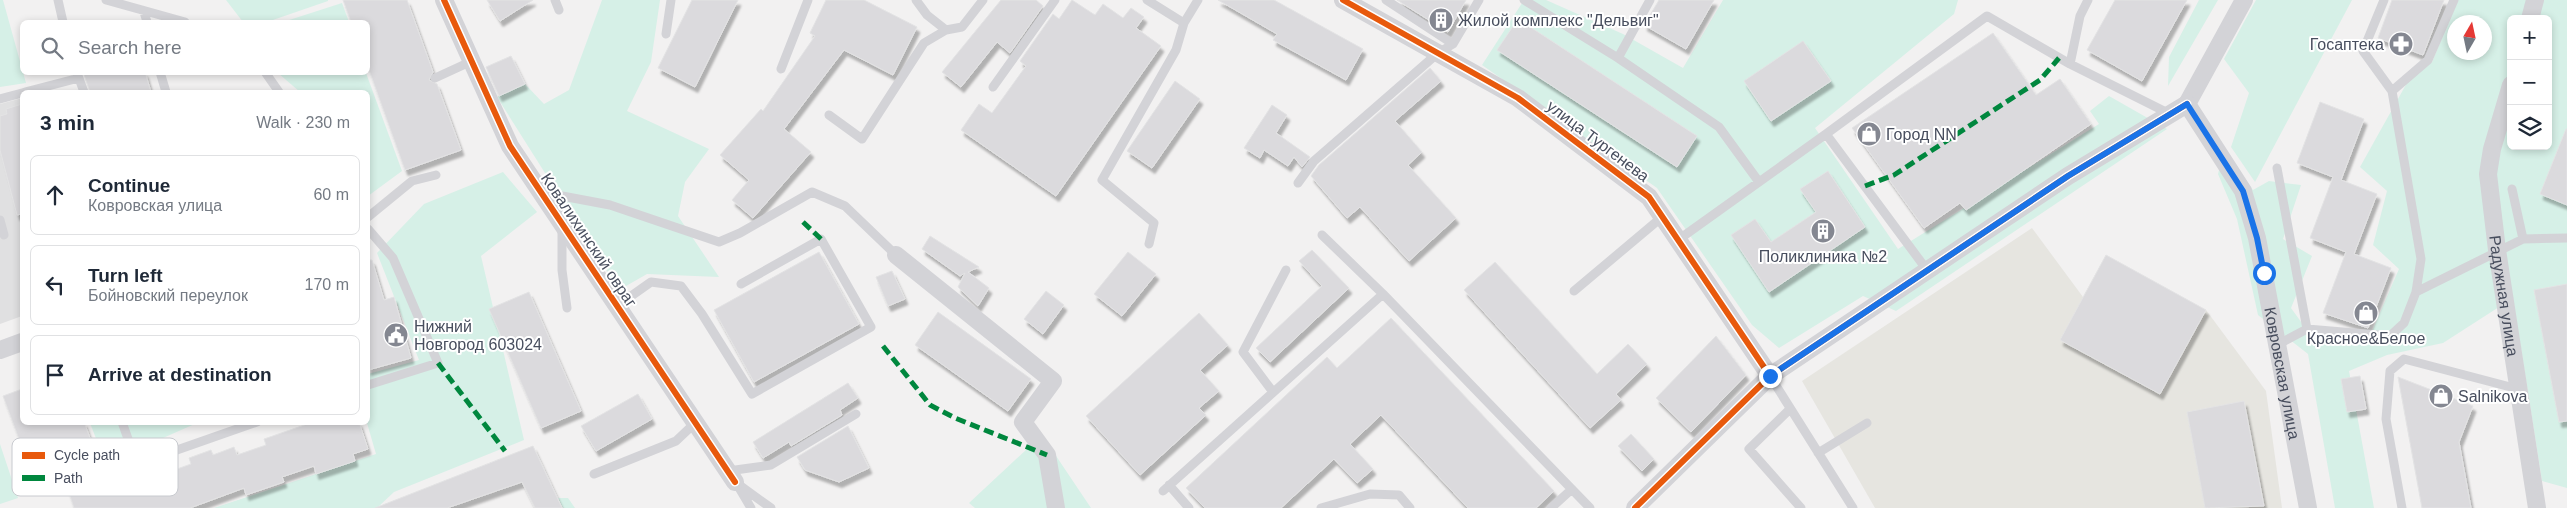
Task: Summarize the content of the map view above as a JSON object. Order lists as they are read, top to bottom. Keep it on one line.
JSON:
{"streets":{"street":["улица Тургенева","Ковалихинский овраг","Радужная улица","Ковровская улица"]},"places":{"building":["Жилой комплекс \"Дельвиг\"","Поликлиника №2"],"pharmacy":["Госаптека"],"shop":["Город NN","Красное&Белое","Salnikova"],"public building":["Нижний Новгород 603024"]},"legend":["Cycle path","Path"],"north":"top","page":{"map_buttons":["+","−"],"search":"Search here","heading":["3 min","Walk · 230 m"],"list":[["Continue","Ковровская улица","60 m"],["Turn left","Бойновский переулок","170 m"],"Arrive at destination"]}}
